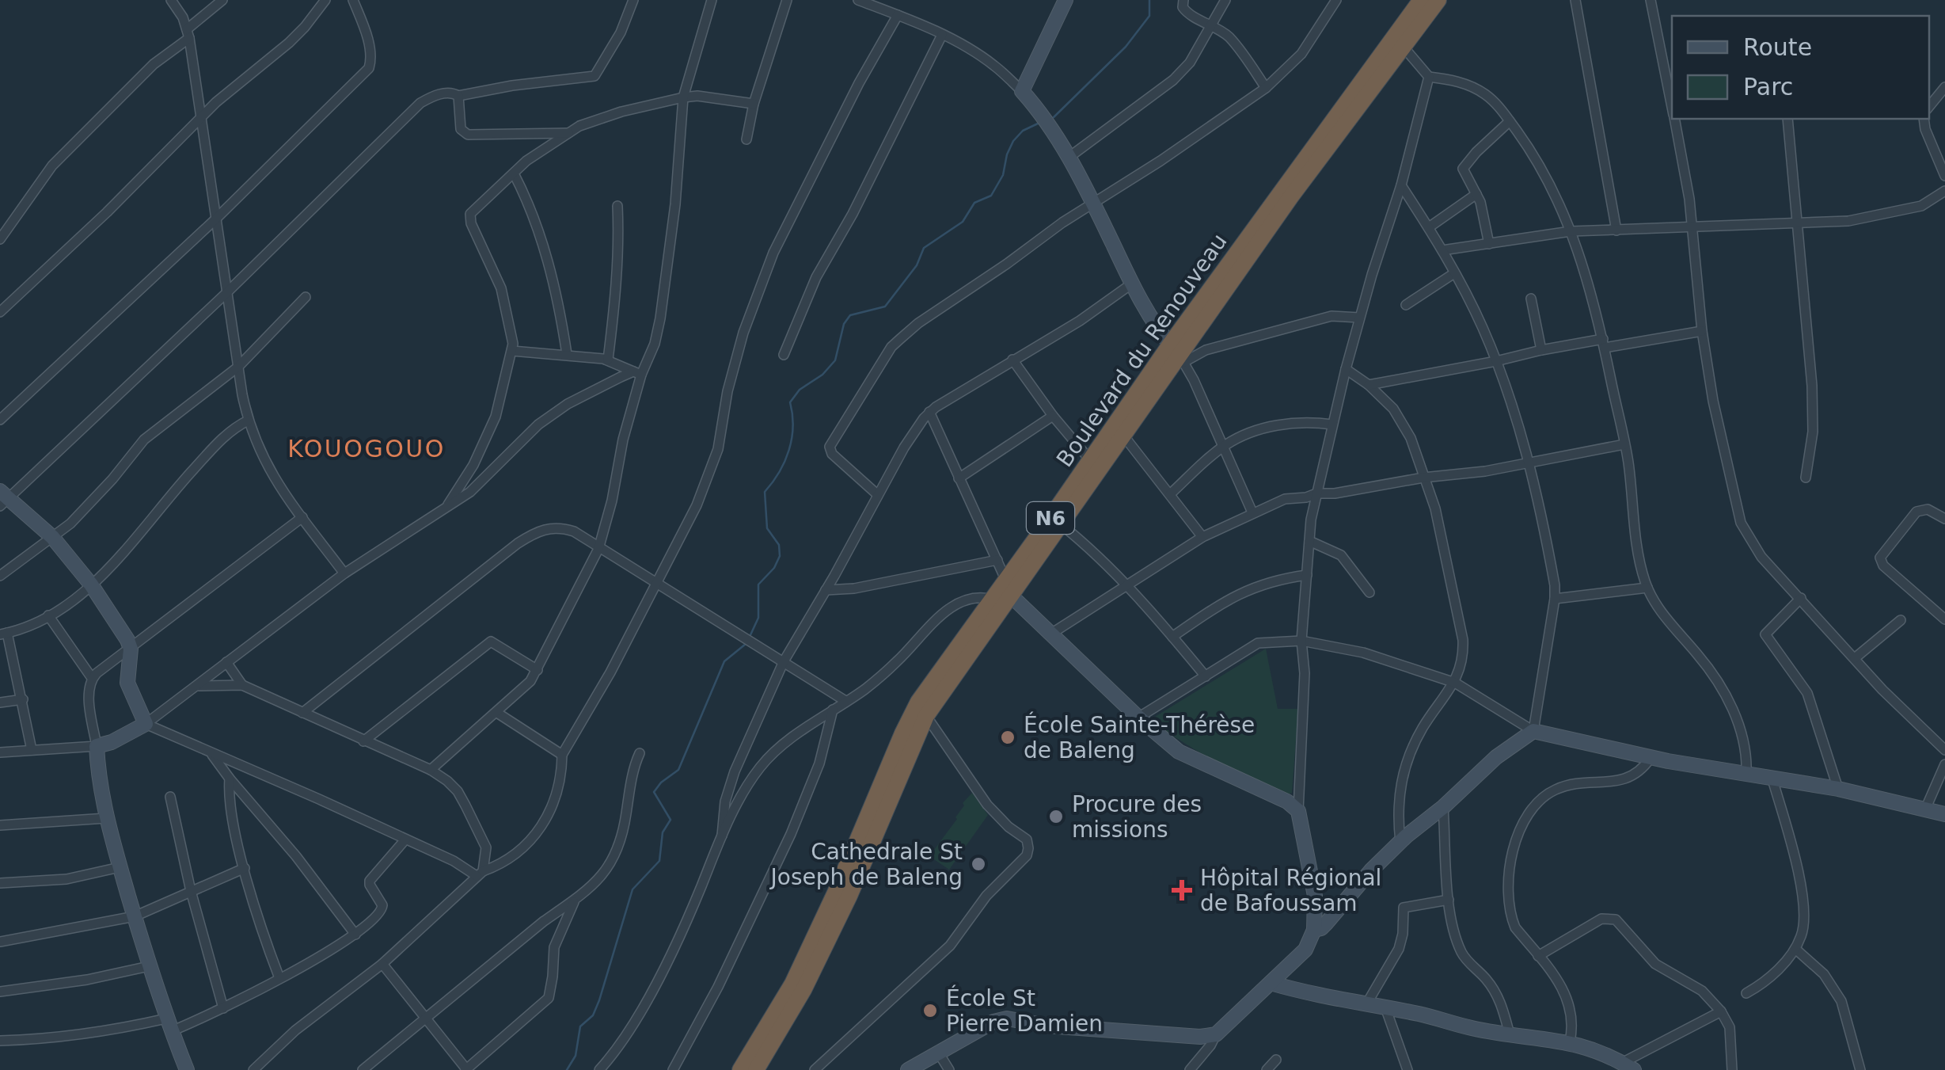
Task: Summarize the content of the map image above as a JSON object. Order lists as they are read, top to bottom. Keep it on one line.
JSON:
{"streets":{"highway":["Boulevard du Renouveau","N6"]},"crossings":[["Boulevard du Renouveau","N6"]],"districts":["KOUOGOUO"],"places":{"other":["École Sainte-Thérèse de Baleng","Procure des missions","Cathedrale St Joseph de Baleng","École St Pierre Damien"],"health":["Hôpital Régional de Bafoussam"]},"legend":["Route","Parc"]}
